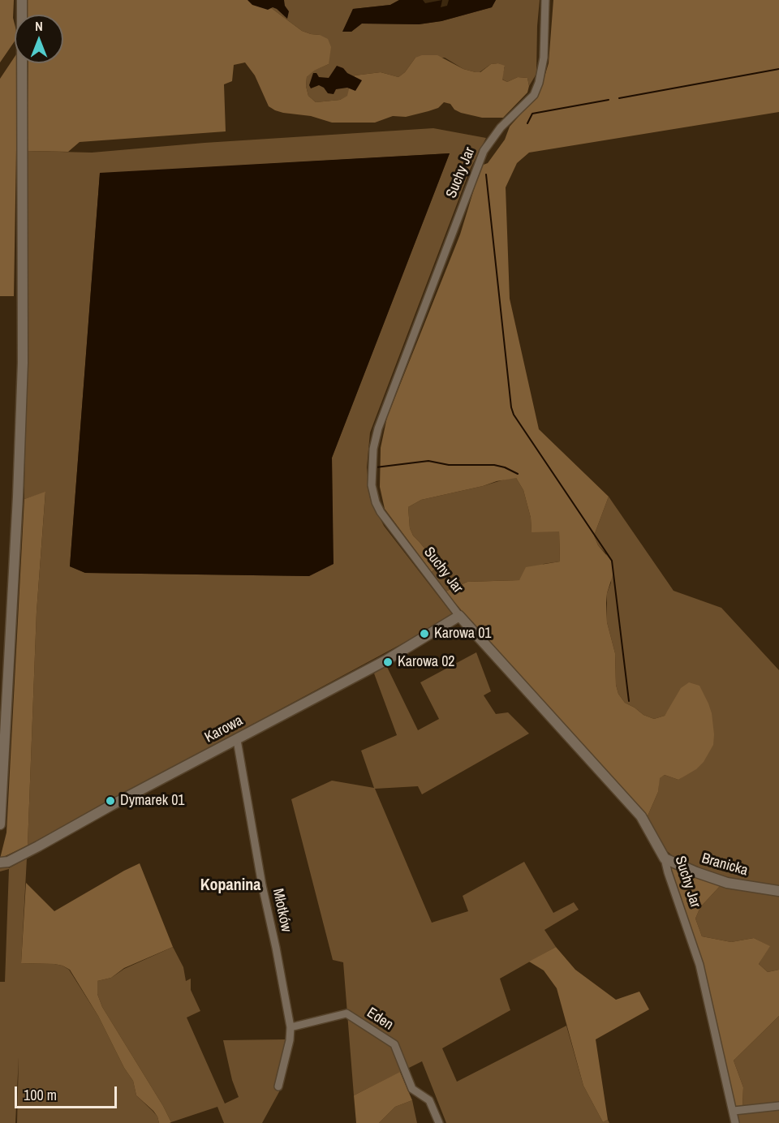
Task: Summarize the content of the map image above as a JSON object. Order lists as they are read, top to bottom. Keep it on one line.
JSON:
{"streets":{"street":["Suchy Jar","Karowa","Branicka","Młotków","Eden"]},"crossings":[["Suchy Jar","Karowa"],["Suchy Jar","Branicka"],["Karowa","Młotków"],["Młotków","Eden"]],"districts":["Kopanina"],"places":["Karowa 01","Karowa 02","Dymarek 01"],"scale_bar":"100 m","north":"top"}
